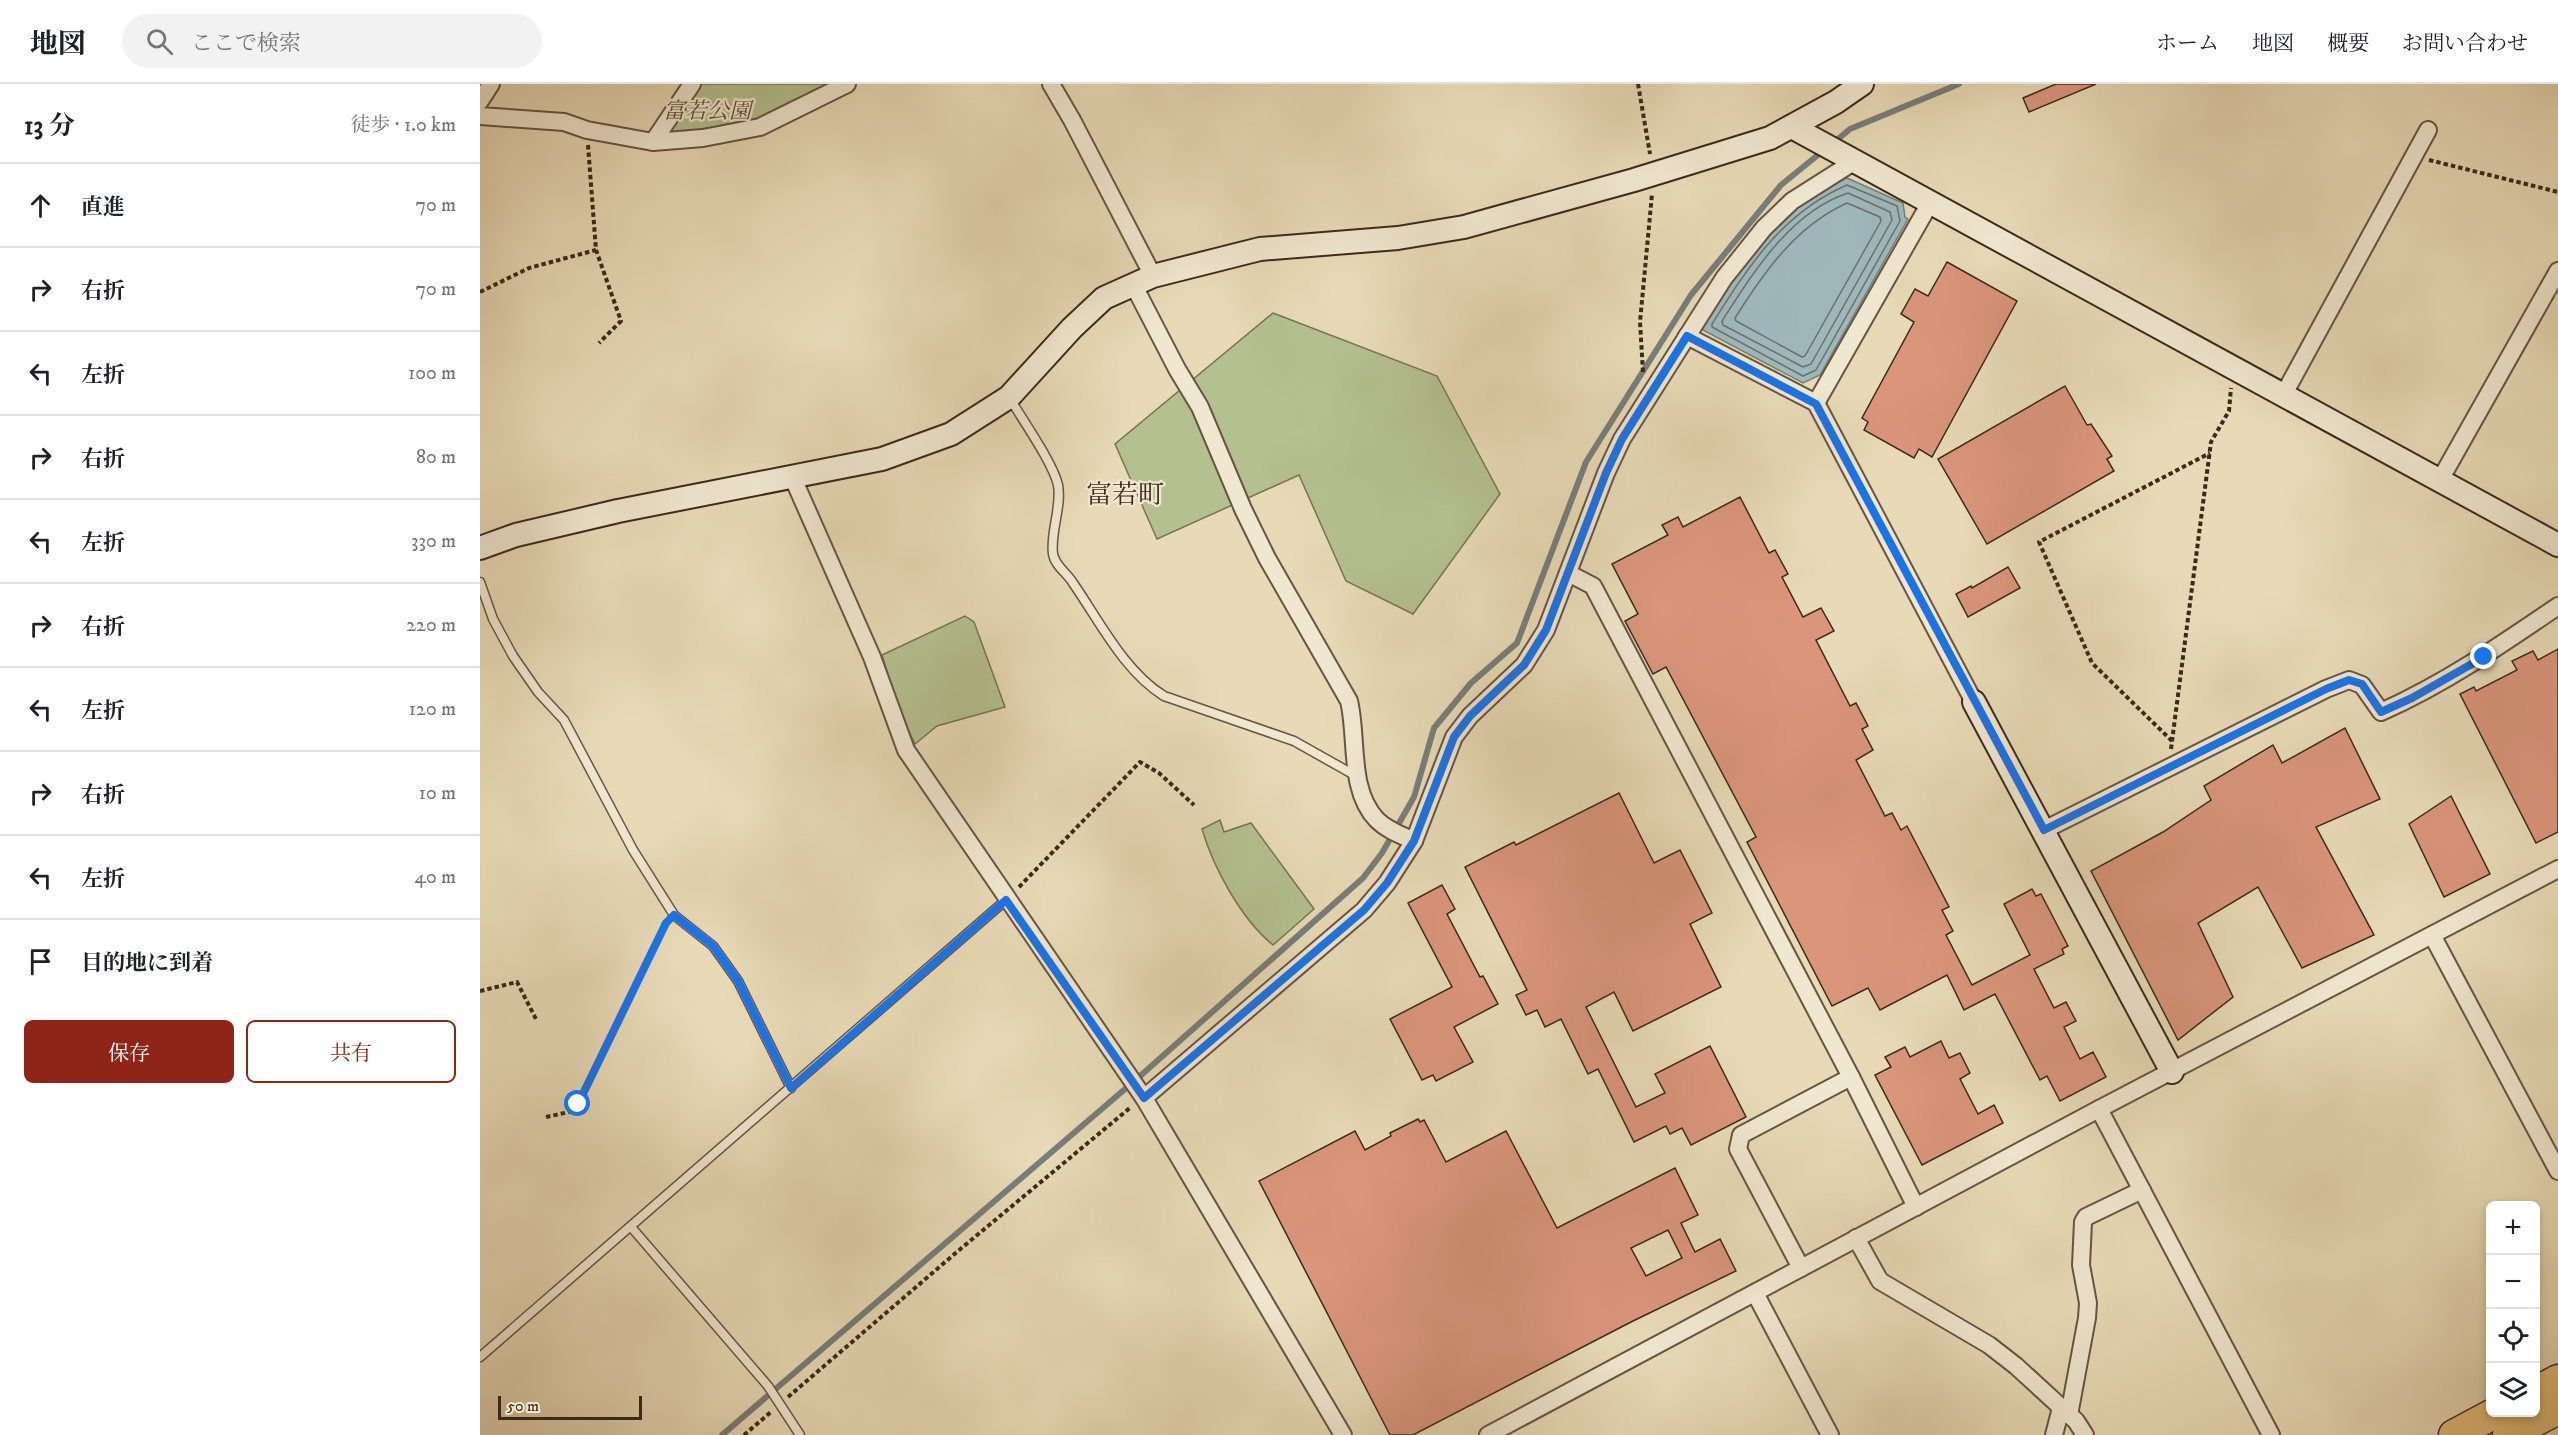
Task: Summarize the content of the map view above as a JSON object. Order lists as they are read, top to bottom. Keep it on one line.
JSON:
{"districts":["富若町"],"parks":["富若公園"],"scale_bar":"50 m","page":{"header":"地図","search":"ここで検索","nav":["ホーム","地図","概要","お問い合わせ"],"heading":["13 分","徒歩 · 1.0 km"],"list":[["直進","70 m"],["右折","70 m"],["左折","100 m"],["右折","80 m"],["左折","330 m"],["右折","220 m"],["左折","120 m"],["右折","10 m"],["左折","40 m"],"目的地に到着"],"buttons":["保存","共有"],"map_buttons":["+","−"],"scale":"50 m"}}
